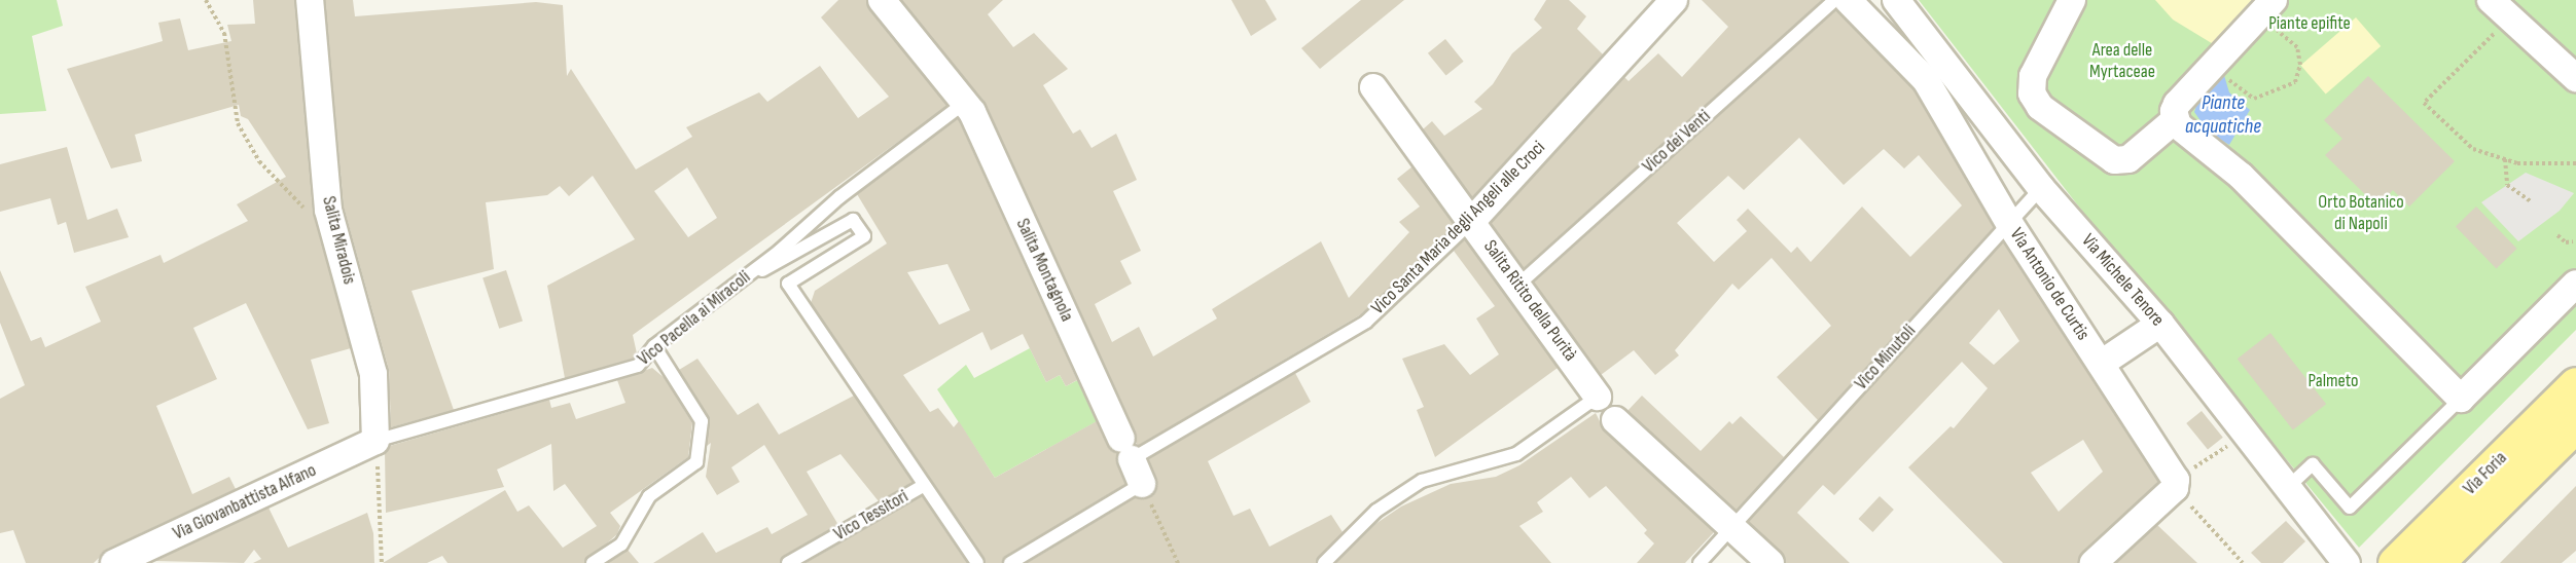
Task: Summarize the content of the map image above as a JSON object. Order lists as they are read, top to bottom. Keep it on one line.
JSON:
{"streets":{"main road":["Via Foria"],"street":["Vico Santa Maria degli Angeli alle Croci","Salita Miradois","Salita Montagnola","Via Michele Tenore","Via Antonio de Curtis","Salita Ritito della Purità","Via Giovanbattista Alfano"],"lane":["Vico dei Venti","Vico Pacella ai Miracoli","Vico Minutoli","Vico Tessitori"]},"crossings":[["Vico dei Venti","Salita Ritito della Purità"],["Vico Santa Maria degli Angeli alle Croci","Salita Montagnola"],["Vico Santa Maria degli Angeli alle Croci","Salita Ritito della Purità"],["Salita Miradois","Vico Pacella ai Miracoli"],["Salita Miradois","Via Giovanbattista Alfano"],["Salita Montagnola","Vico Pacella ai Miracoli"],["Via Michele Tenore","Via Antonio de Curtis"],["Via Michele Tenore","Vico Minutoli"],["Via Antonio de Curtis","Vico Minutoli"],["Vico Pacella ai Miracoli","Via Giovanbattista Alfano"]],"water":["Piante acquatiche"],"parks":["Piante epifite","Area delle Myrtaceae","Orto Botanico di Napoli","Palmeto"]}
